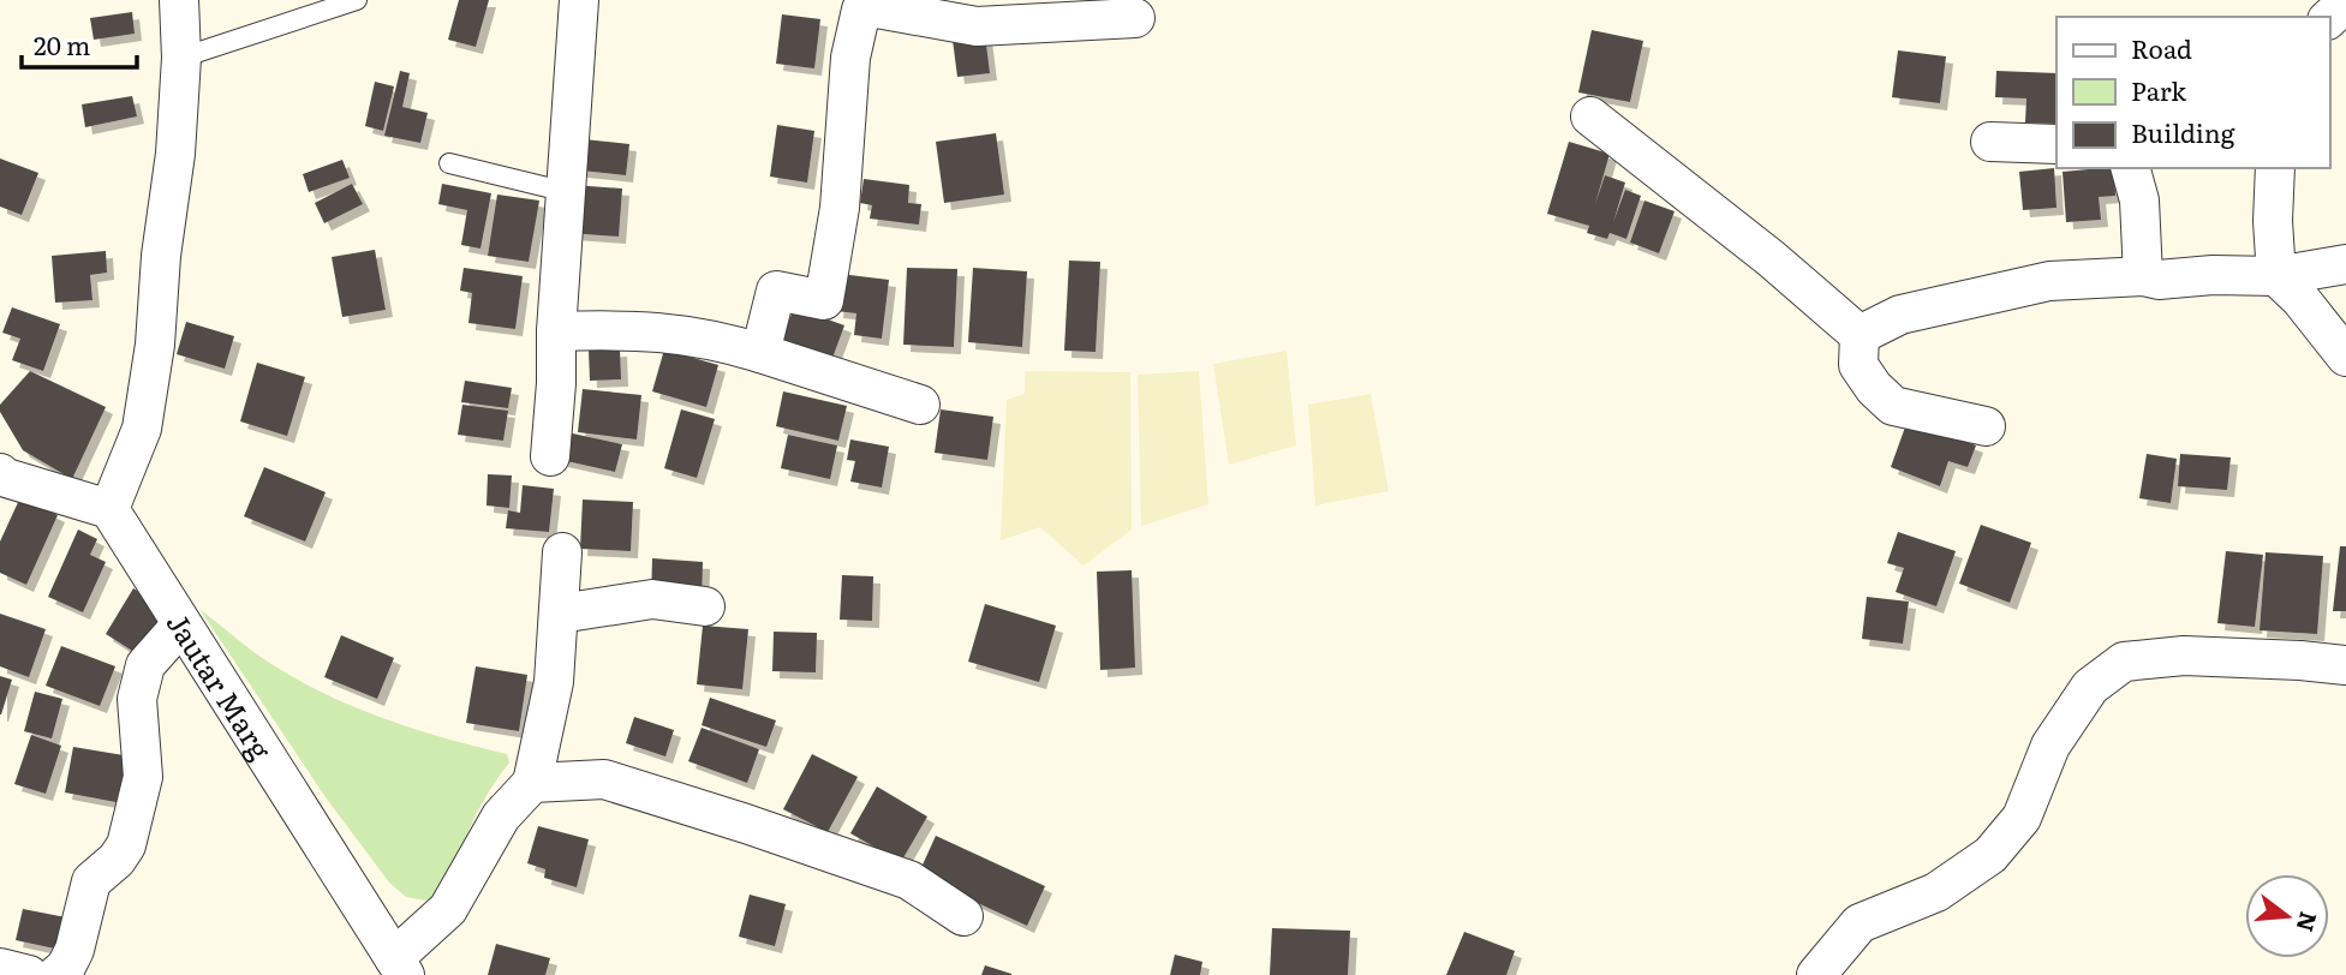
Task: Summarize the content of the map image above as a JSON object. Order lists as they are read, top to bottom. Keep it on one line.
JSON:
{"streets":{"street":["Jautar Marg"]},"legend":["Road","Park","Building"],"scale_bar":"20 m","north":"right"}
